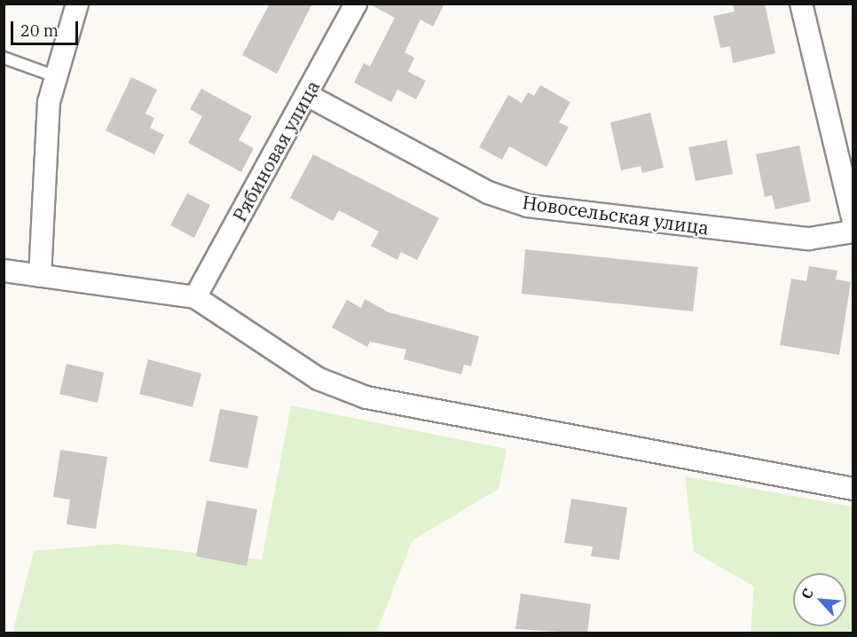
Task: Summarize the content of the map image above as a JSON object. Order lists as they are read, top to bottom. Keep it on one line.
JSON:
{"streets":{"street":["Рябиновая улица","Новосельская улица"]},"crossings":[["Рябиновая улица","Новосельская улица"]],"scale_bar":"20 m","north":"top left"}
